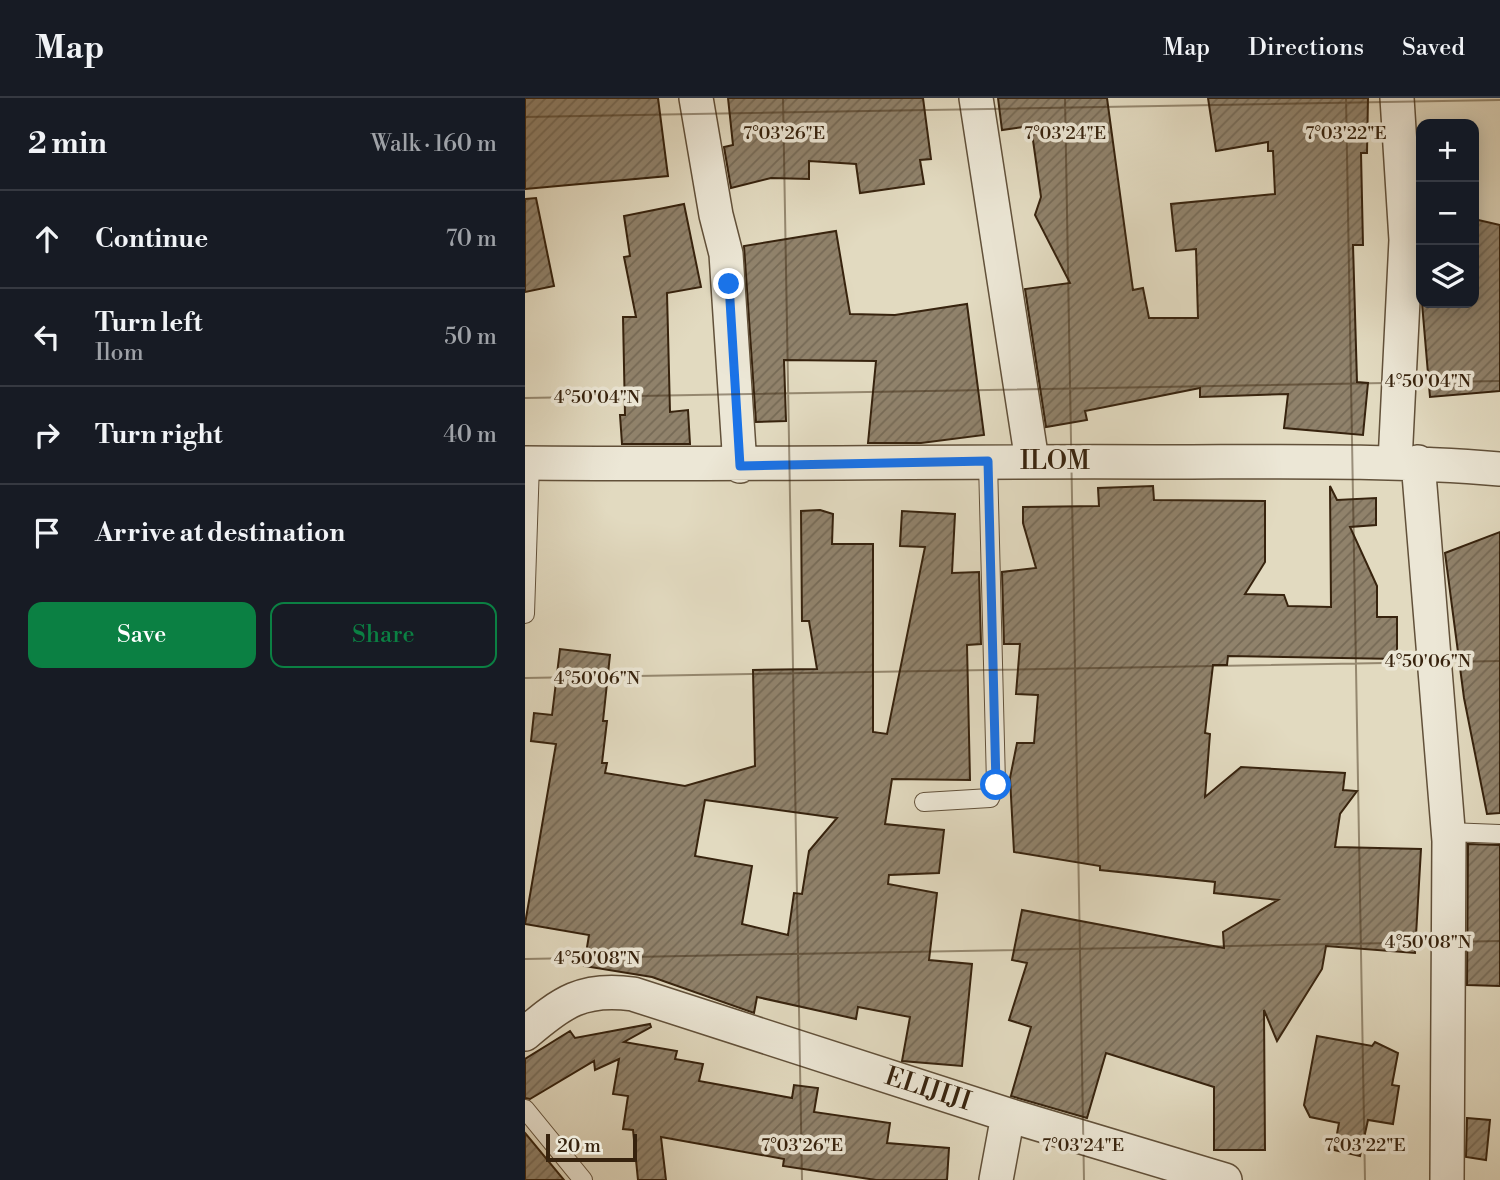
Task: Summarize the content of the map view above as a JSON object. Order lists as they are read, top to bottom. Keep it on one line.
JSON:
{"streets":{"street":["ILOM","ELIJIJI"]},"scale_bar":"20 m","page":{"header":"Map","nav":["Map","Directions","Saved"],"heading":["2 min","Walk · 160 m"],"map_buttons":["+","−"],"list":[["Continue","70 m"],["Turn left","Ilom","50 m"],["Turn right","40 m"],"Arrive at destination"],"buttons":["Save","Share"],"scale":"20 m"},"coordinates":["7°03'26\"E","7°03'24\"E","7°03'22\"E","4°50'04\"N","4°50'06\"N","4°50'08\"N"]}
